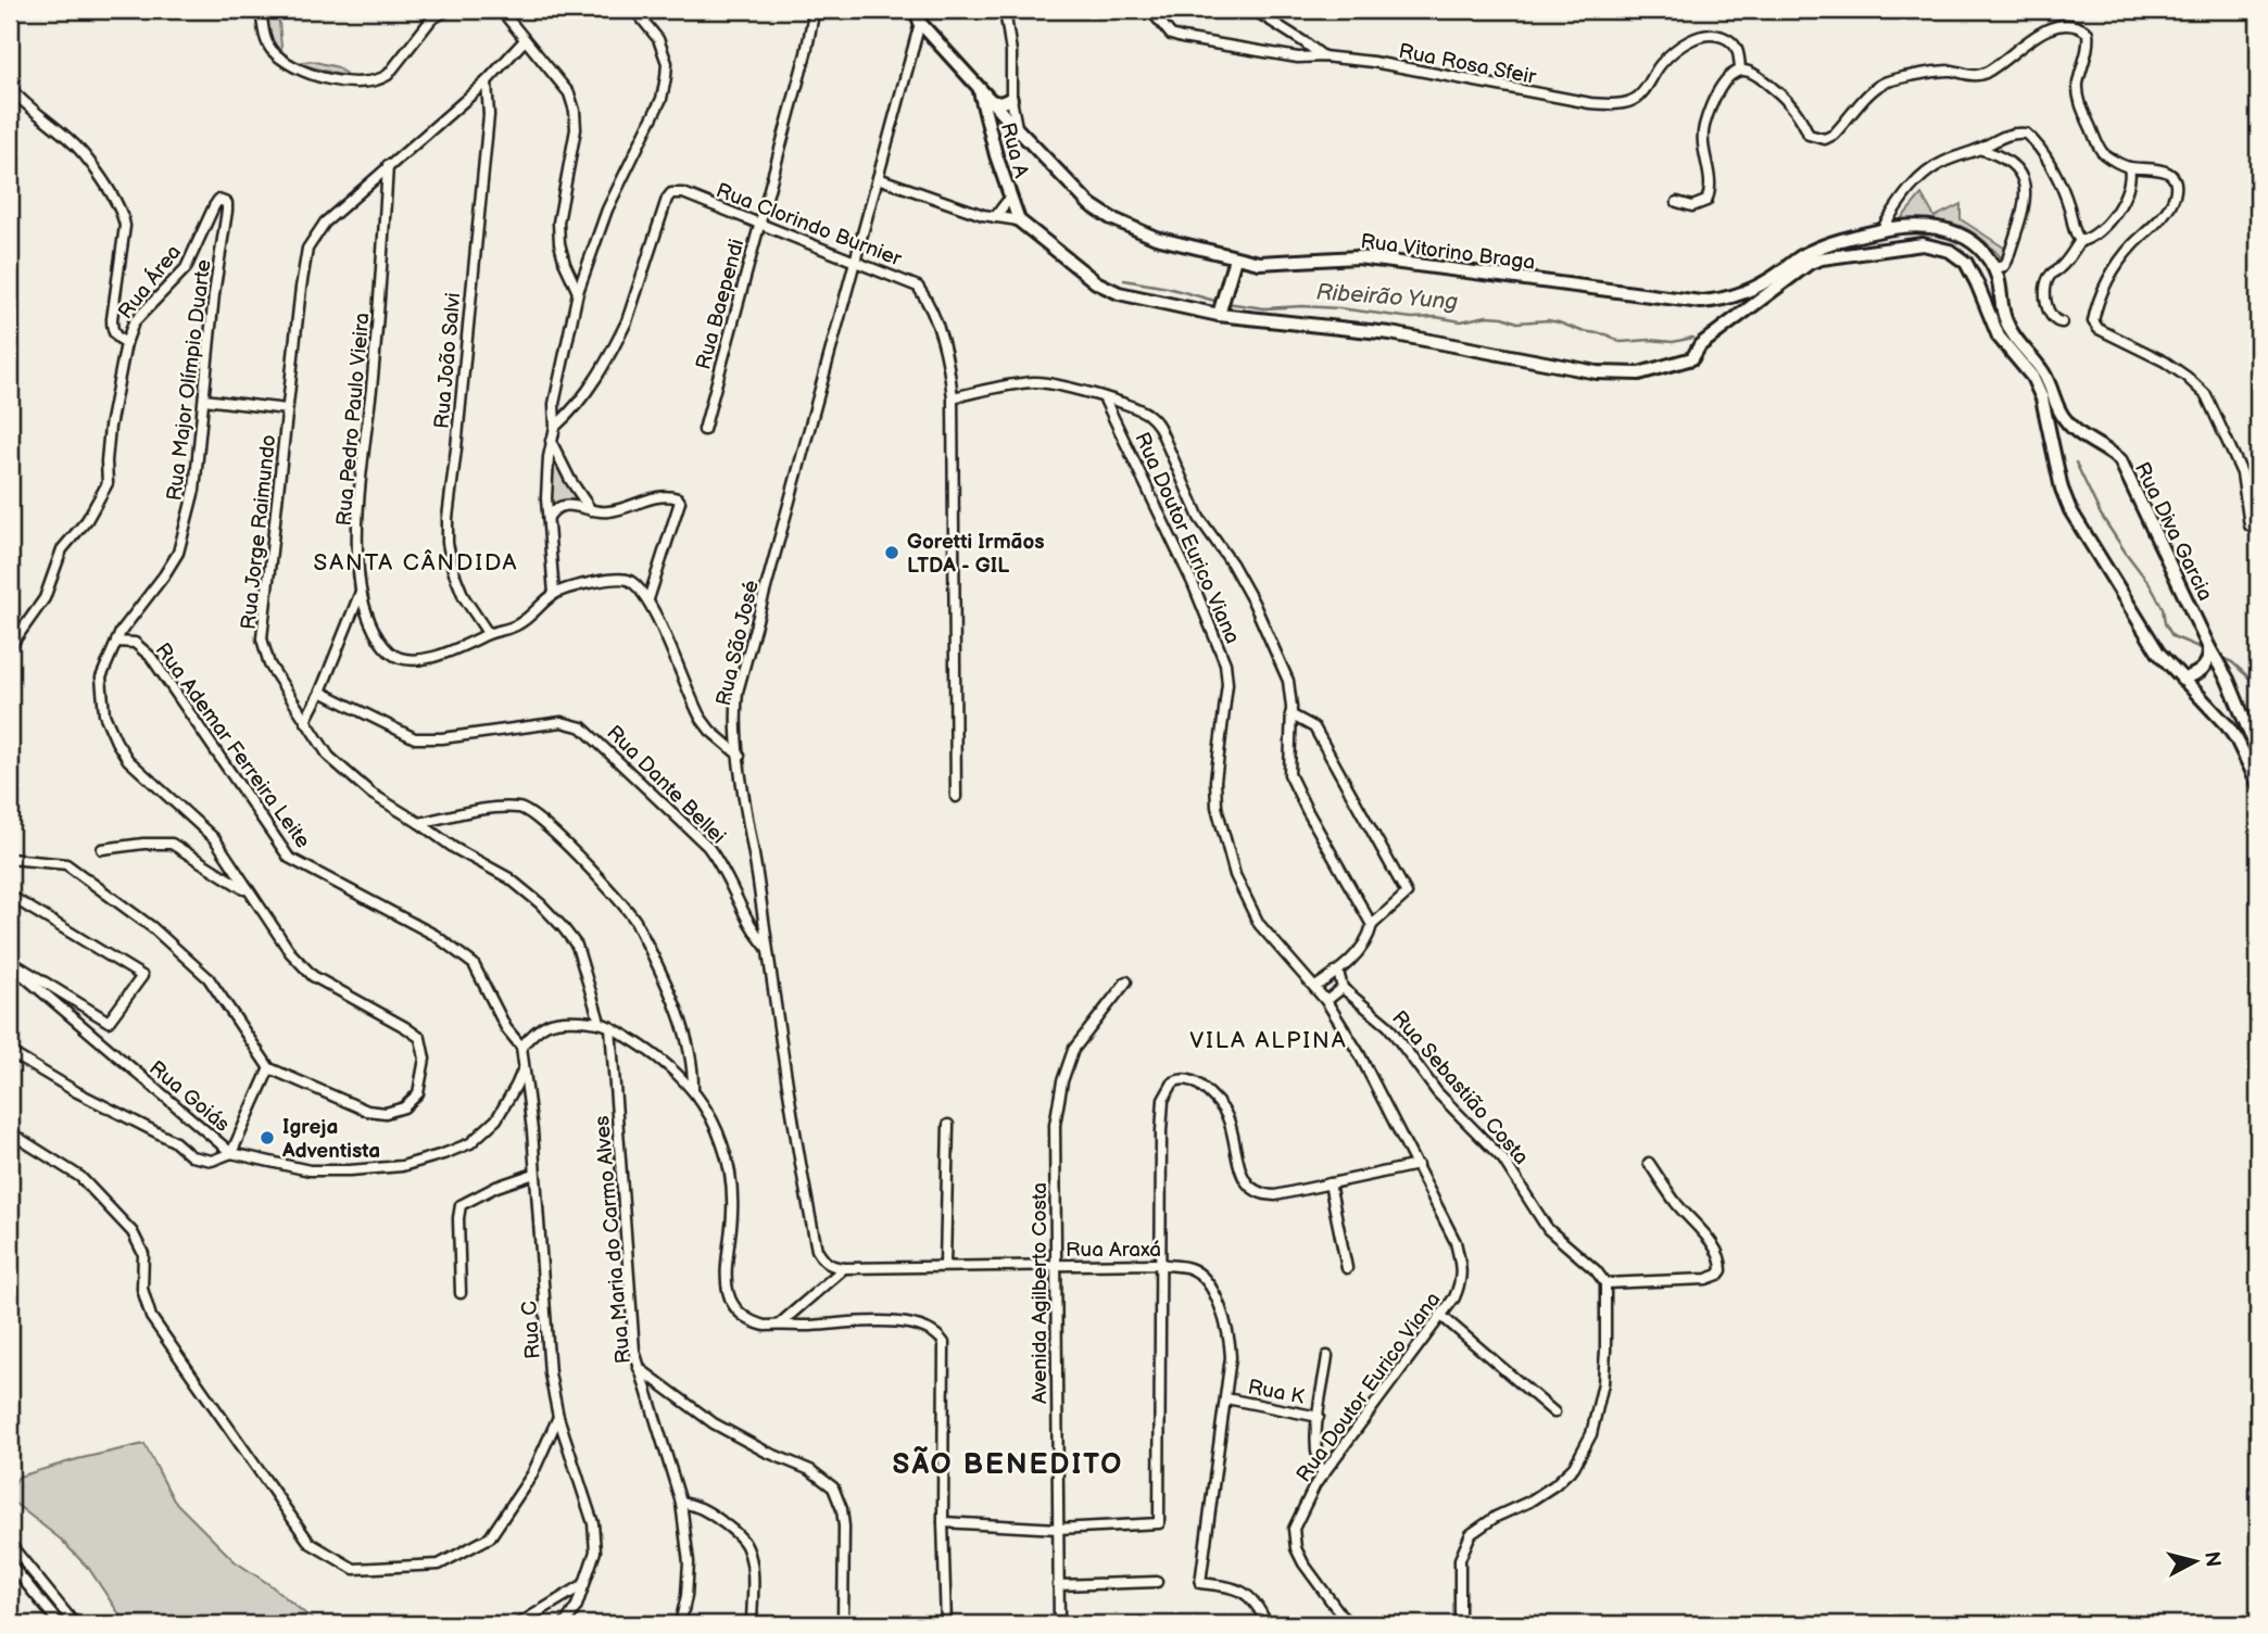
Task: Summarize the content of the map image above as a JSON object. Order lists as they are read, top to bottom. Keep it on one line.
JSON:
{"streets":{"main road":["Rua A","Rua Vitorino Braga","Rua Diva Garcia"],"street":["Rua Rosa Sfeir","Rua Clorindo Burnier","Rua Área","Rua Baependi","Rua João Salvi","Rua Major Olímpio Duarte","Rua Pedro Paulo Vieira","Rua Jorge Raimundo","Rua Doutor Eurico Viana","Rua São José","Rua Ademar Ferreira Leite","Rua Dante Bellei","Rua Sebastião Costa","Rua Goiás","Rua Maria do Carmo Alves","Rua Araxá","Avenida Agilberto Costa","Rua C","Rua K"]},"crossings":[["Rua A","Rua Vitorino Braga"],["Rua Clorindo Burnier","Rua Baependi"],["Rua Clorindo Burnier","Rua São José"],["Rua Vitorino Braga","Rua Diva Garcia"],["Rua Vitorino Braga","Rua São José"],["Rua Área","Rua Major Olímpio Duarte"],["Rua João Salvi","Rua Pedro Paulo Vieira"],["Rua João Salvi","Rua Jorge Raimundo"],["Rua Major Olímpio Duarte","Rua Ademar Ferreira Leite"],["Rua Pedro Paulo Vieira","Rua Jorge Raimundo"],["Rua São José","Rua Dante Bellei"],["Rua São José","Rua Araxá"],["Rua Goiás","Rua C"],["Rua Araxá","Avenida Agilberto Costa"],["Rua Araxá","Rua K"]],"districts":["SANTA CÂNDIDA","VILA ALPINA","SÃO BENEDITO"],"water":["Ribeirão Yung"],"places":["Goretti Irmãos LTDA - GIL","Igreja Adventista"],"north":"right"}
